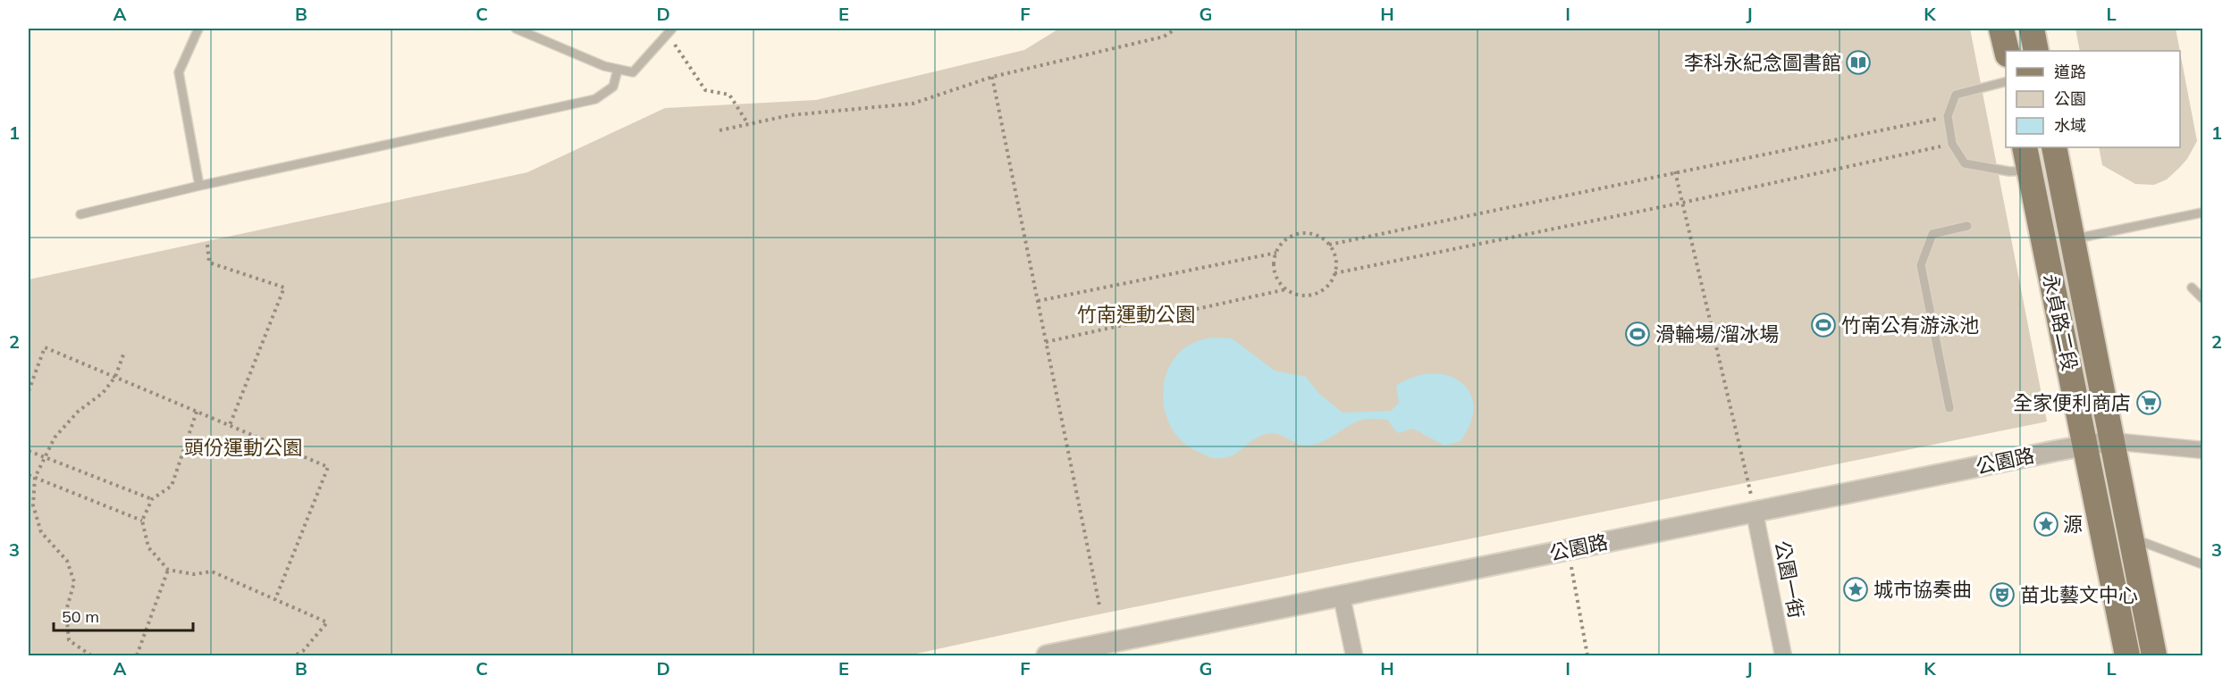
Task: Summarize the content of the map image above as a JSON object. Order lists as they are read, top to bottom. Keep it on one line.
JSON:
{"streets":{"main road":["永貞路二段"],"street":["公園路","公園一街"]},"crossings":[["永貞路二段","公園路"],["公園路","公園一街"]],"parks":["竹南運動公園","頭份運動公園"],"places":{"library":["李科永紀念圖書館"],"sports":["竹南公有游泳池","滑輪場/溜冰場"],"supermarket":["全家便利商店"],"place":["源","城市協奏曲"],"theatre":["苗北藝文中心"]},"legend":["道路","公園","水域"],"scale_bar":"50 m","grid":{"columns":["A","B","C","D","E","F","G","H","I","J","K","L"],"rows":["1","2","3"]}}
